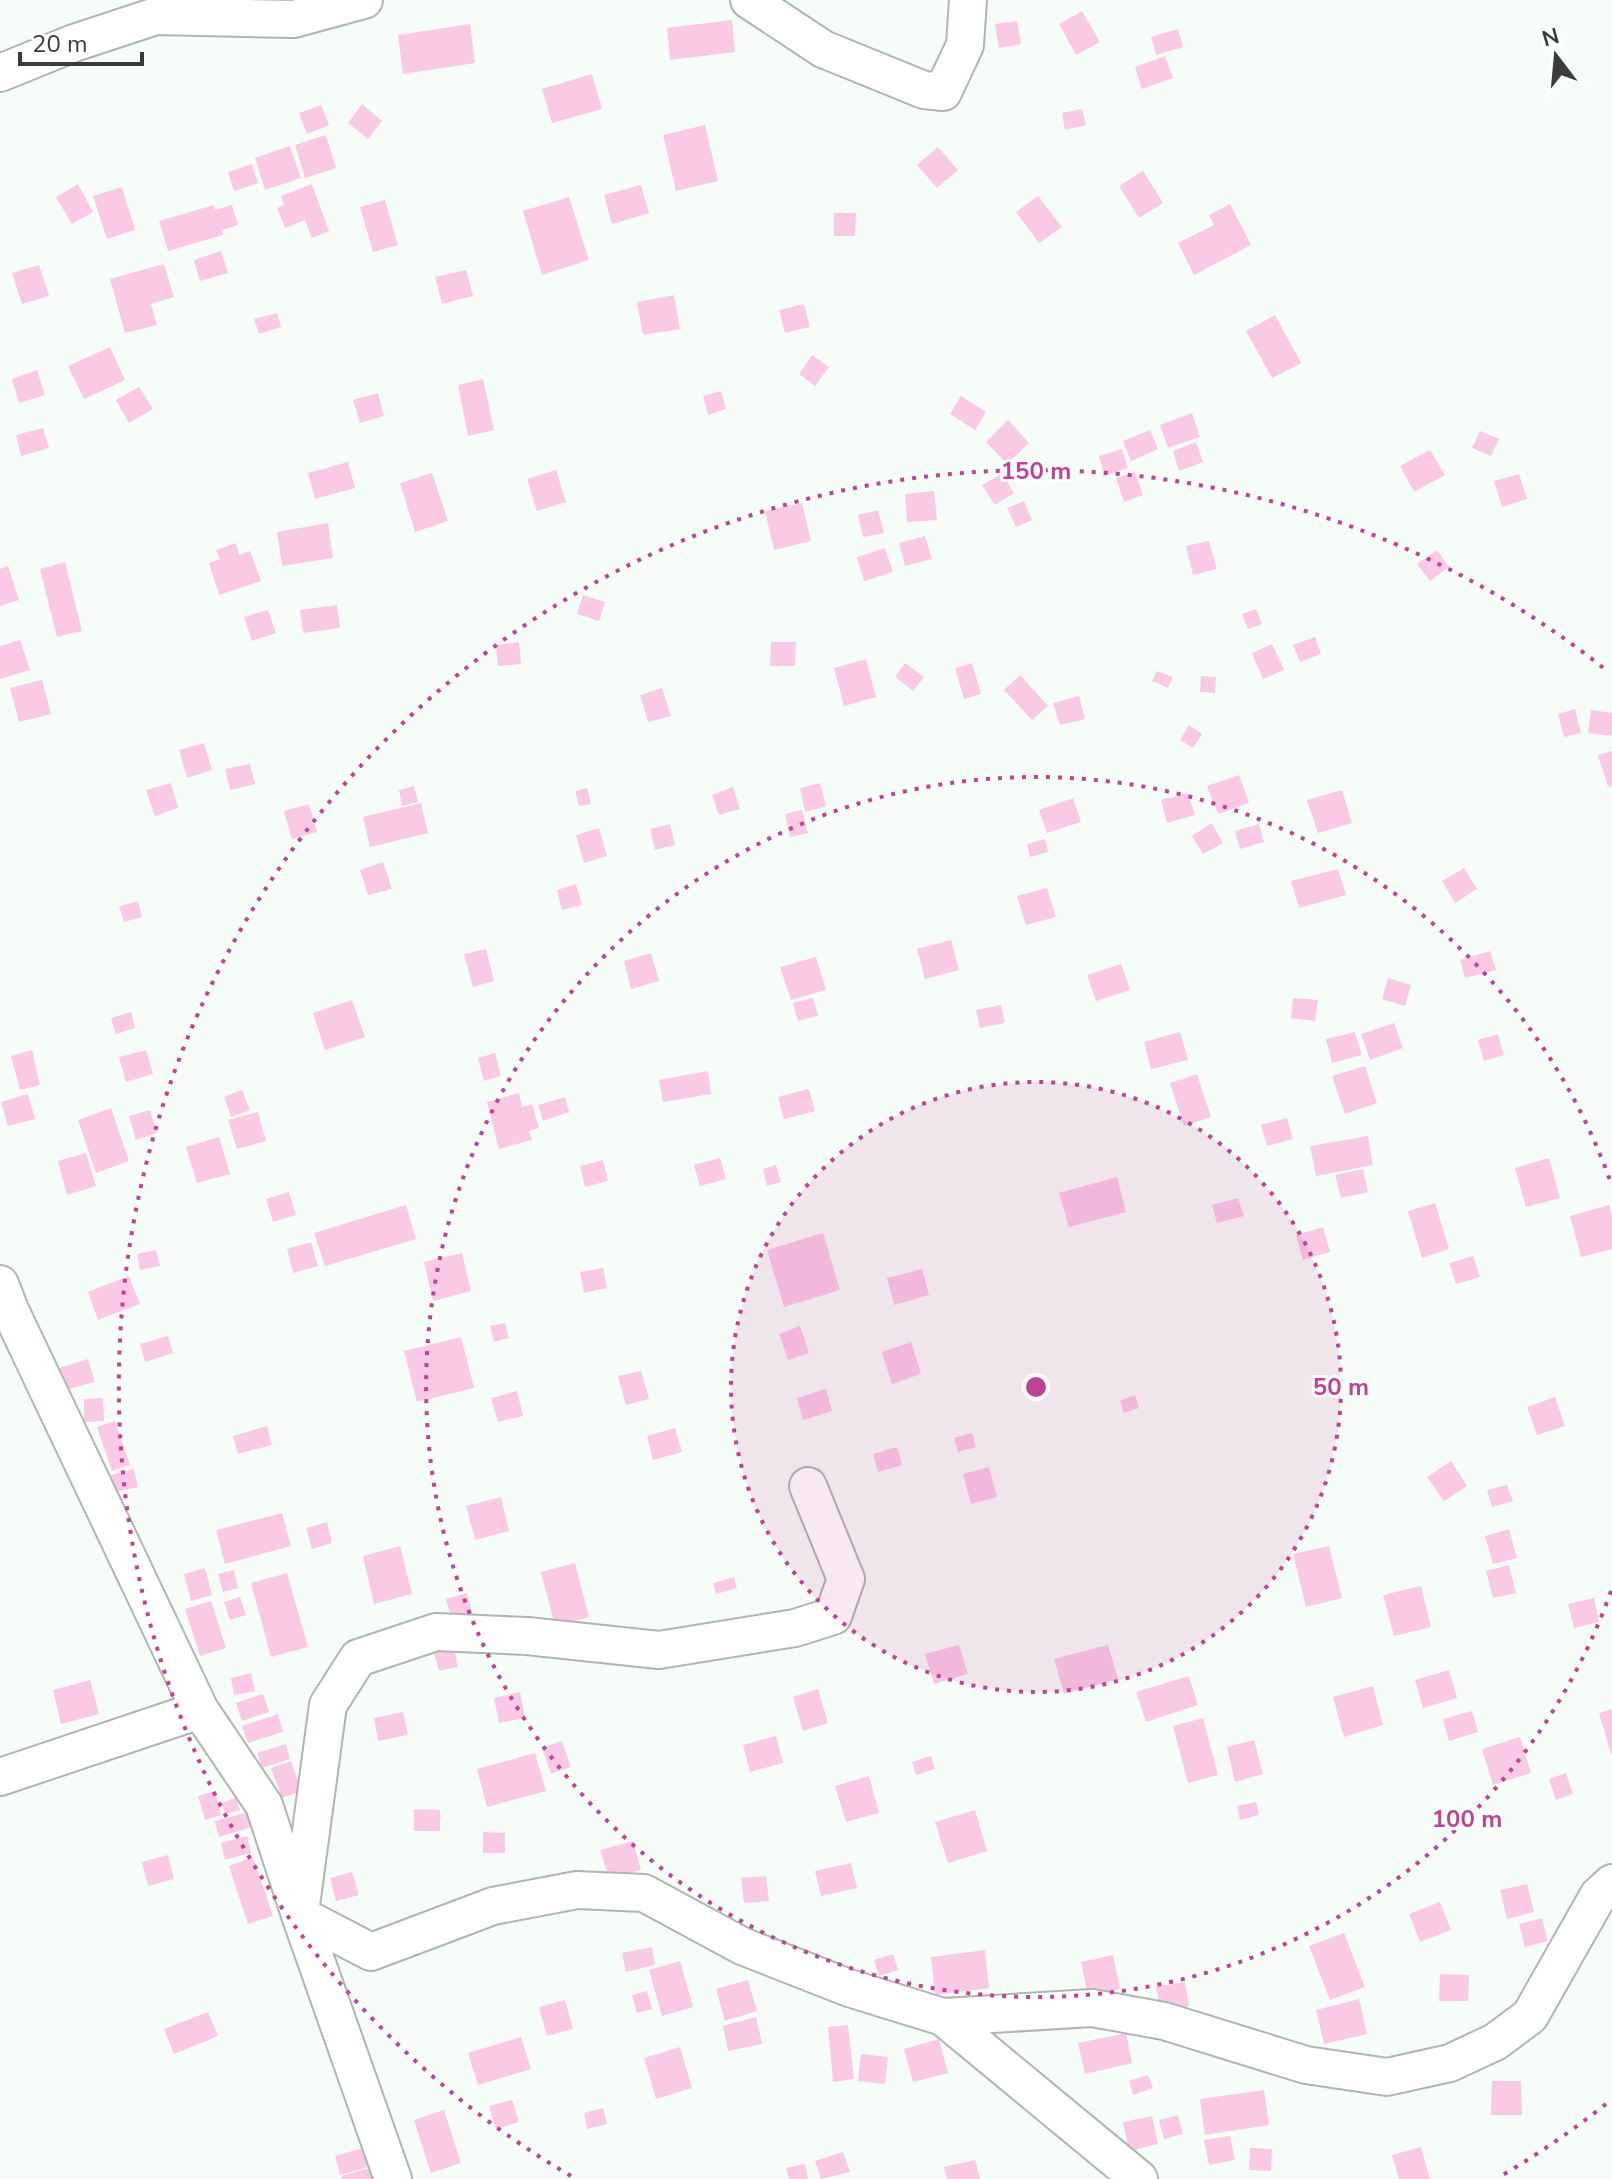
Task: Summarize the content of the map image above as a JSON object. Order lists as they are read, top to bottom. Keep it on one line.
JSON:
{"scale_bar":"20 m","north":"top","rings":["150 m","50 m","100 m"]}
